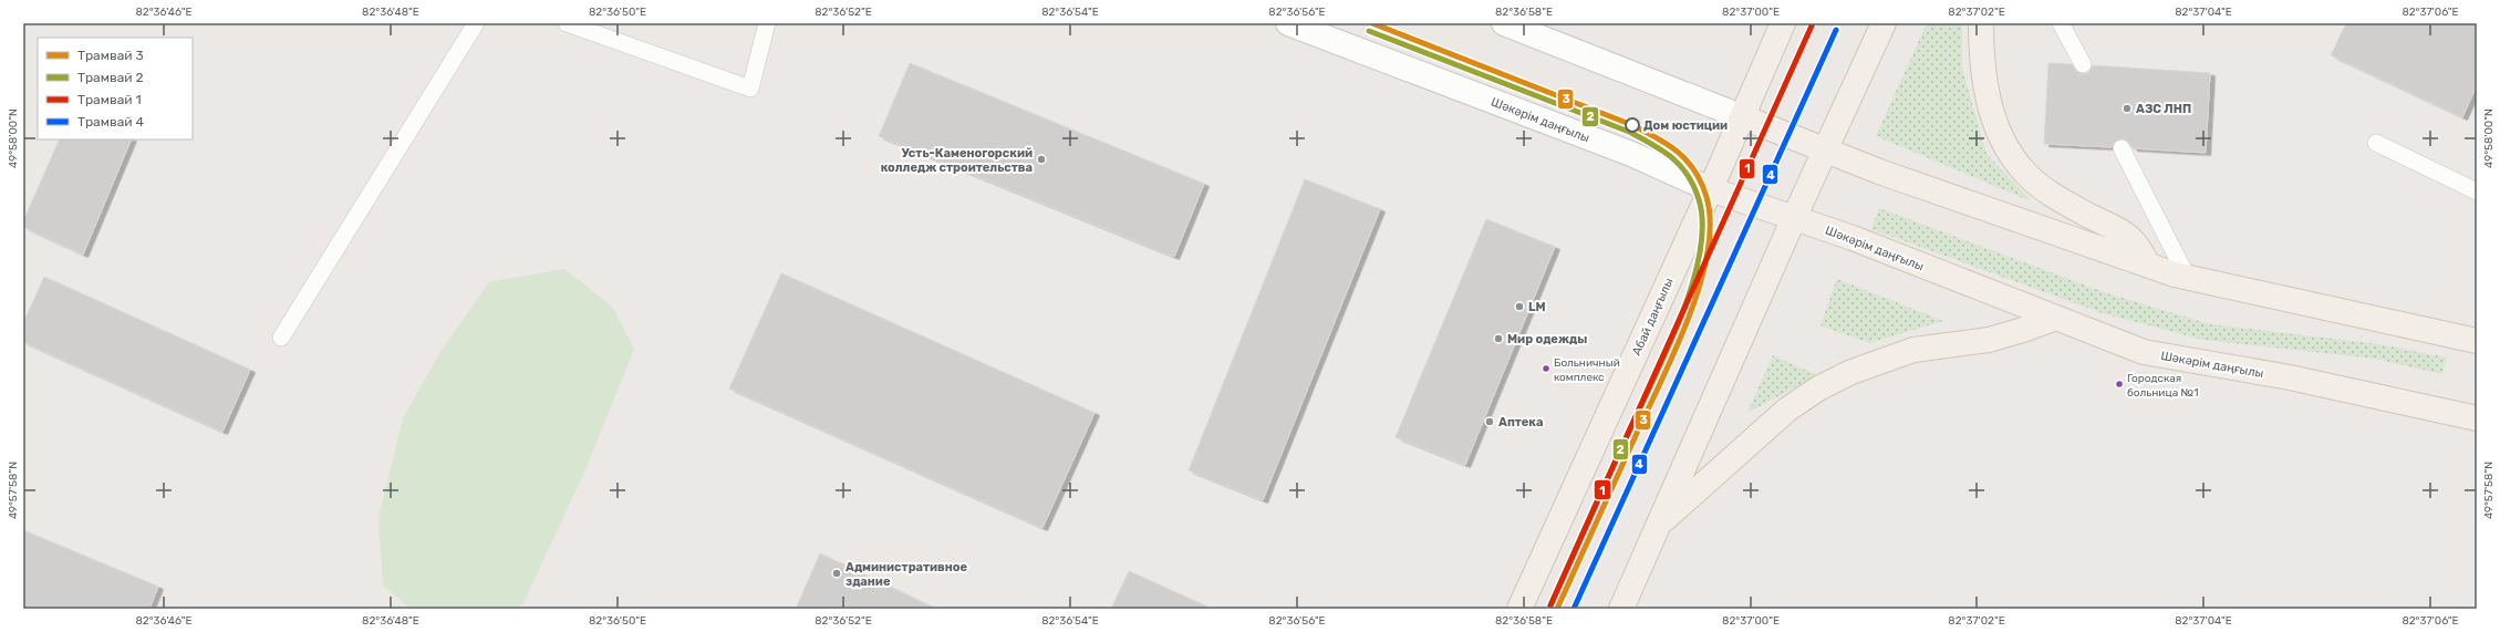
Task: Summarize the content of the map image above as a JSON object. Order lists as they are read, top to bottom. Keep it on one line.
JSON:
{"streets":{"main road":["Шәкәрім даңғылы","Абай даңғылы"]},"crossings":[["Шәкәрім даңғылы","Абай даңғылы"]],"places":["АЗС ЛНП","Дом юстиции","Усть-Каменогорский колледж строительства","LM","Мир одежды","Больничный комплекс","Городская больница №1","Аптека","Административное здание"],"lines":["tram line 3","tram line 1","tram line 4","tram line 2"],"legend":["Трамвай 3","Трамвай 2","Трамвай 1","Трамвай 4"],"coordinates":["82°36'46\"E","82°36'48\"E","82°36'50\"E","82°36'52\"E","82°36'54\"E","82°36'56\"E","82°36'58\"E","82°37'00\"E","82°37'02\"E","82°37'04\"E","82°37'06\"E","49°58'00\"N","49°57'58\"N"]}
